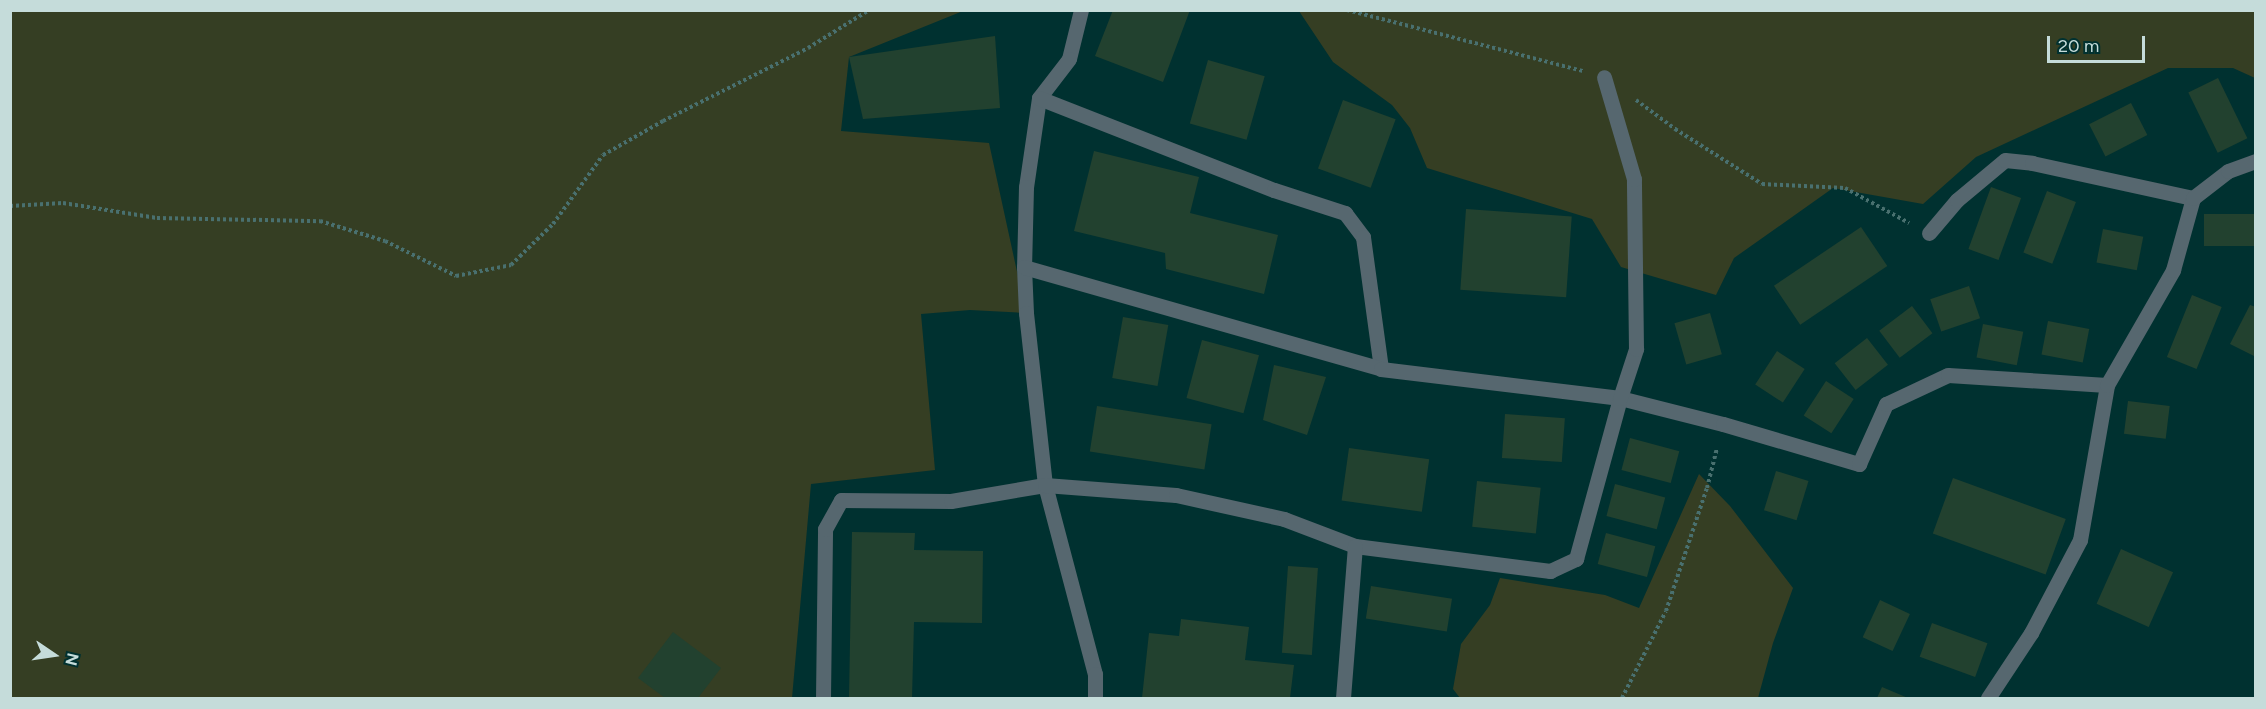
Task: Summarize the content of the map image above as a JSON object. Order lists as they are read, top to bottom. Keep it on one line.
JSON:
{"scale_bar":"20 m","north":"right"}
